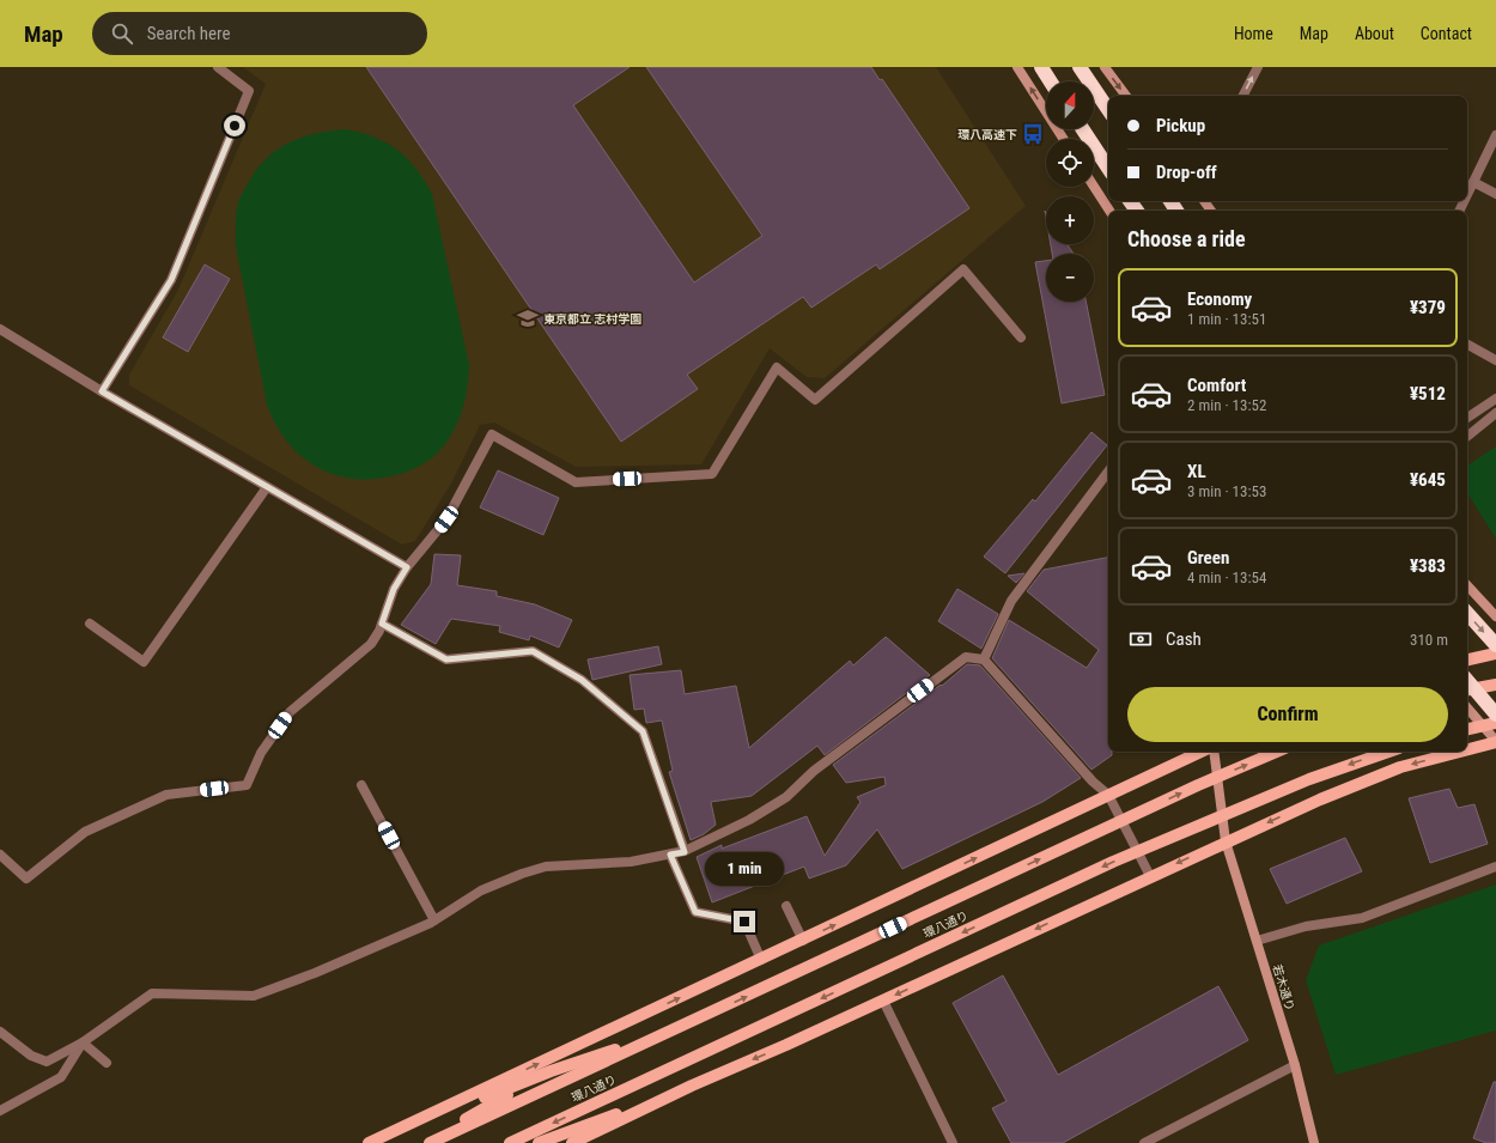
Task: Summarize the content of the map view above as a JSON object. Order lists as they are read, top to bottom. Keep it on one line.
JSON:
{"streets":{"main road":["環八通り"],"street":["若木通り"]},"places":{"bus stop":["環八高速下"],"school or university":["東京都立 志村学園"]},"north":"top","page":{"header":"Map","search":"Search here","nav":["Home","Map","About","Contact"],"map_buttons":["+","−"],"banner":["Pickup","Drop-off"],"heading":"Choose a ride","list":[{"name":"Economy","note":"1 min · 13:51","value":"¥379"},{"name":"Comfort","note":"2 min · 13:52","value":"¥512"},{"name":"XL","note":"3 min · 13:53","value":"¥645"},{"name":"Green","note":"4 min · 13:54","value":"¥383"}],"pay":["Cash","310 m"],"buttons":"Confirm","bubble":"1 min"}}
